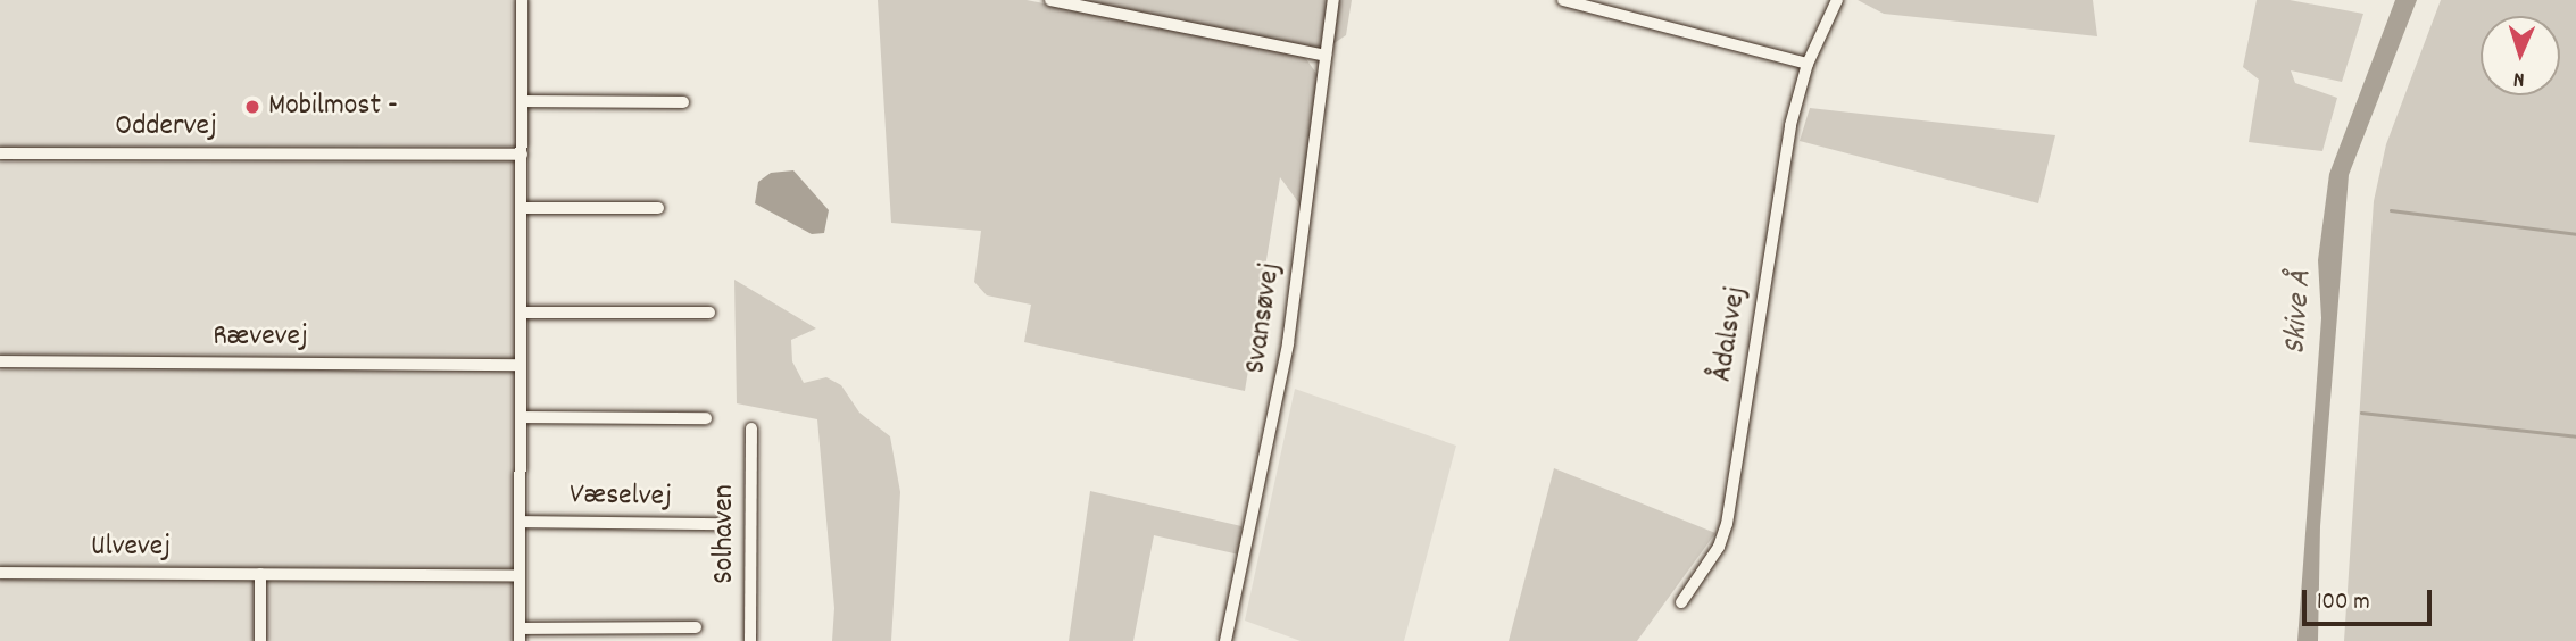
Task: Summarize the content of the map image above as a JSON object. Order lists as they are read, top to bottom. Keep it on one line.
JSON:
{"streets":{"street":["Oddervej","Svansøvej","Ådalsvej","Rævevej","Væselvej","Solhaven","Ulvevej"]},"water":["Skive Å"],"places":["Mobilmost -"],"scale_bar":"100 m","north":"bottom"}
